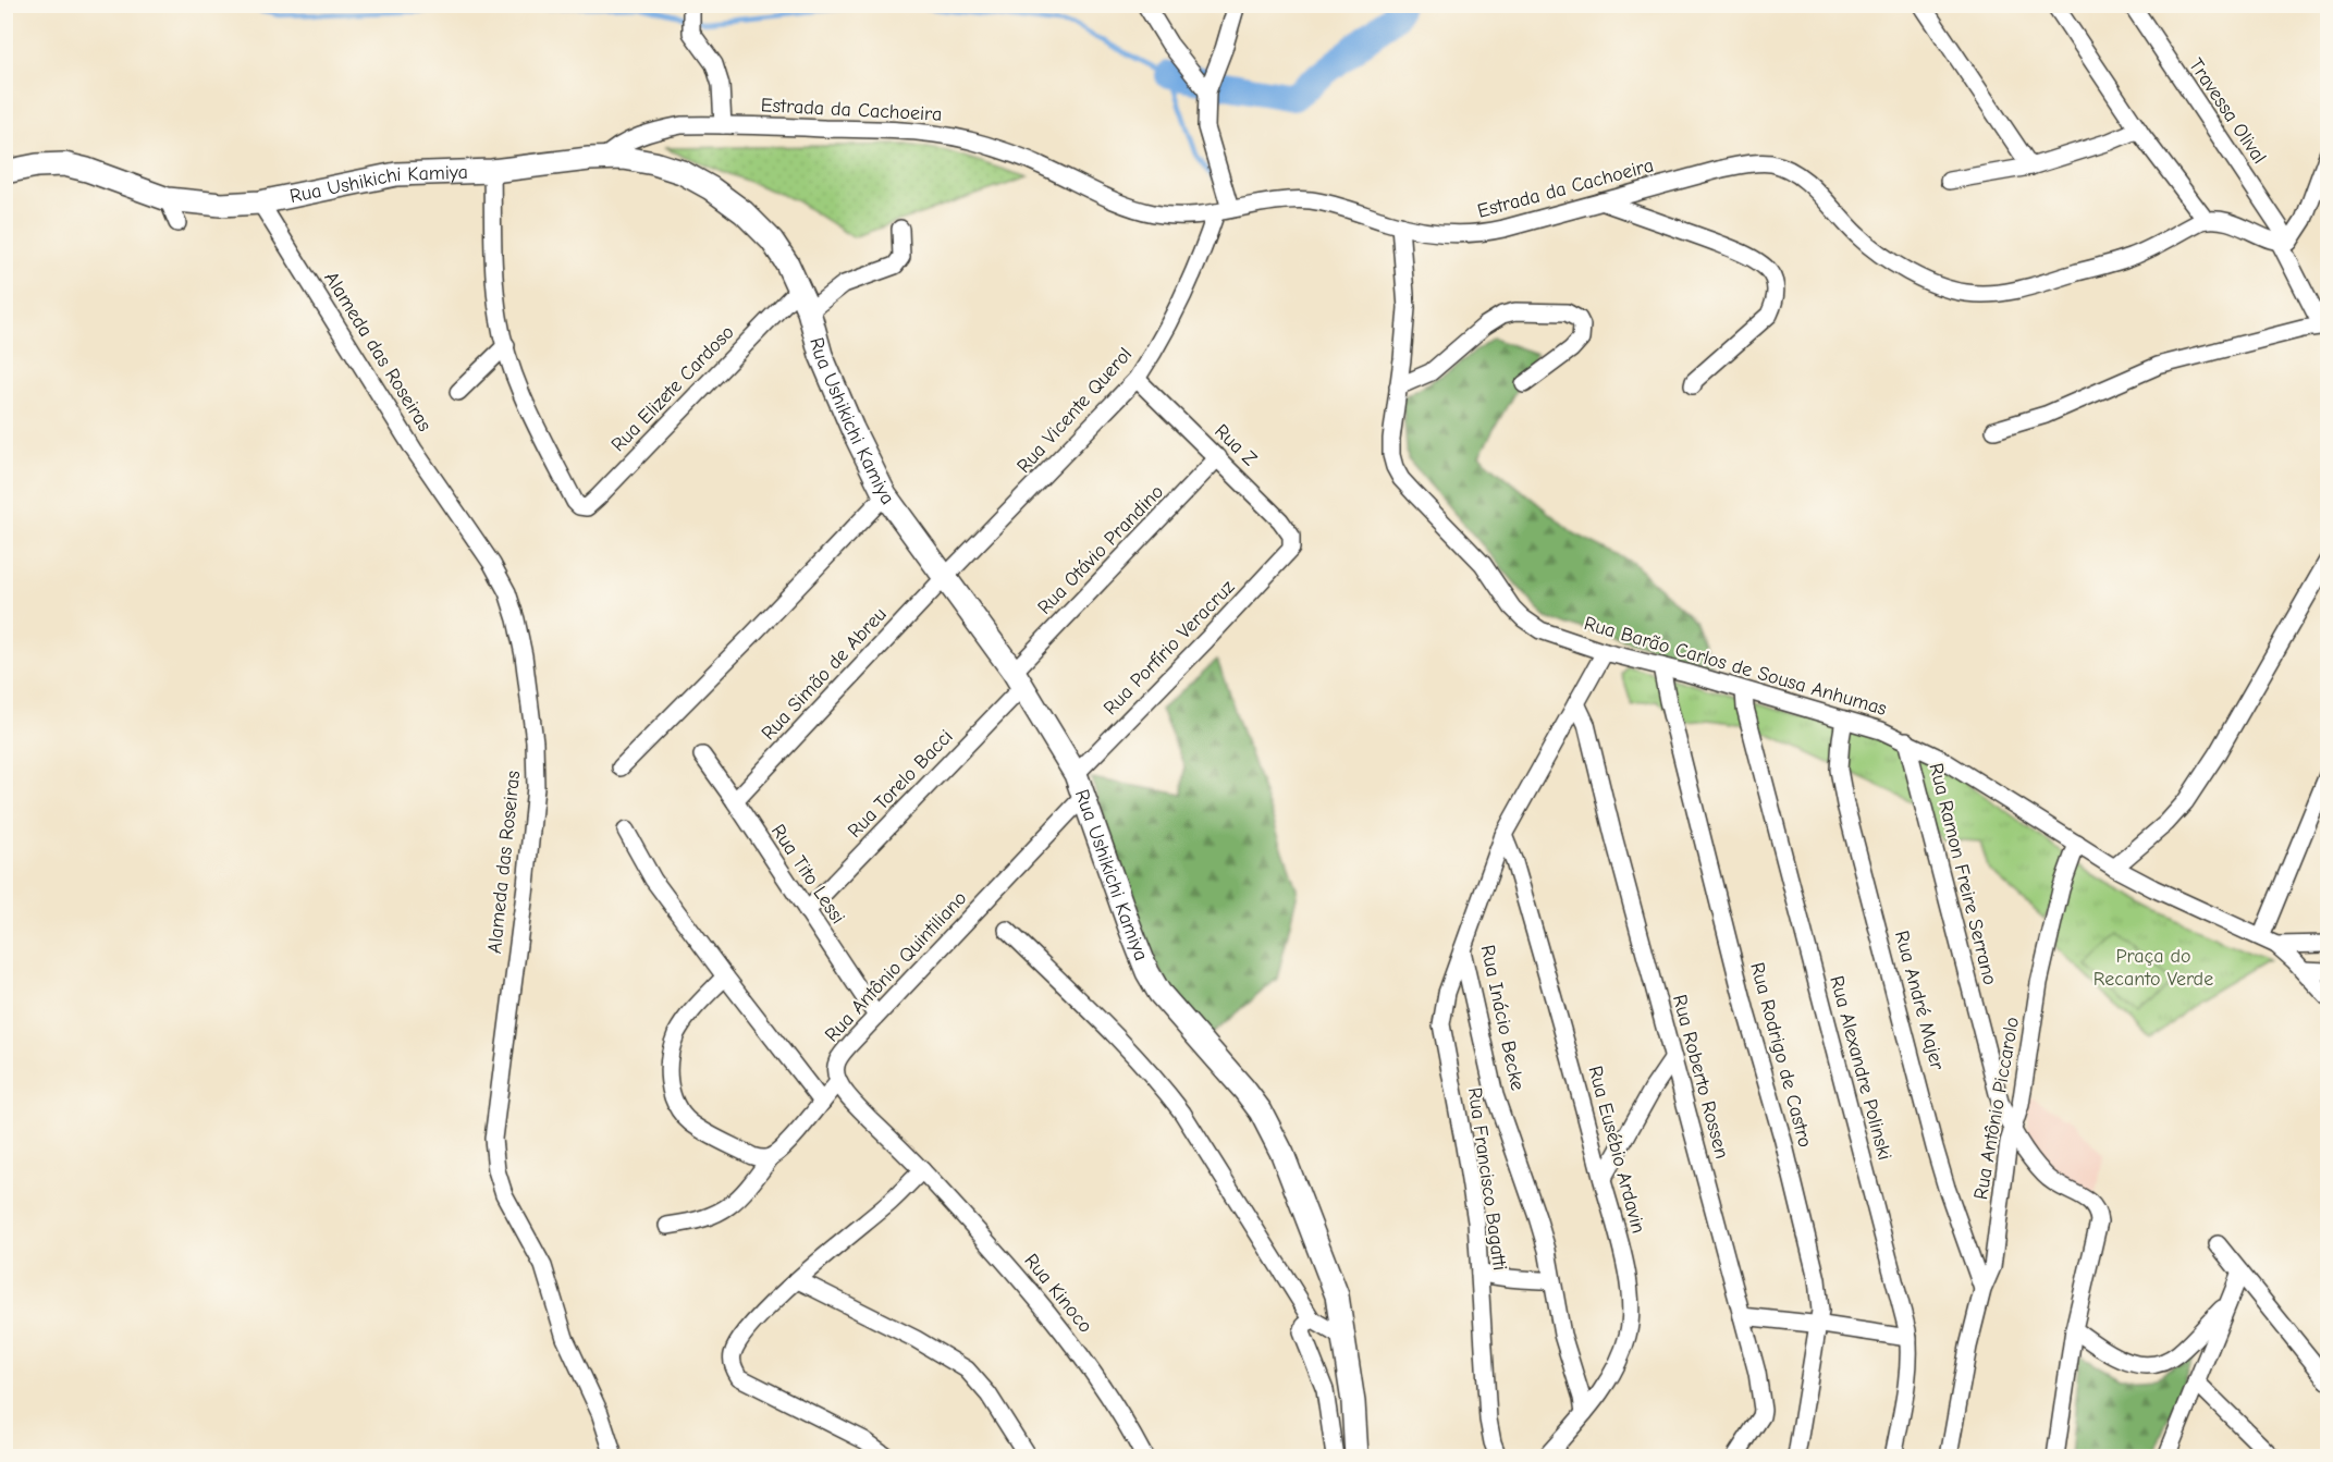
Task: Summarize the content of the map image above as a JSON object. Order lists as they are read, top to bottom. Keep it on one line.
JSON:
{"streets":{"main road":["Rua Ushikichi Kamiya"],"street":["Estrada da Cachoeira","Travessa Olival","Alameda das Roseiras","Rua Elizete Cardoso","Rua Vicente Querol","Rua Z","Rua Otávio Prandino","Rua Porfírio Veracruz","Rua Barão Carlos de Sousa Anhumas","Rua Simão de Abreu","Rua Torelo Bacci","Rua Tito Lessi","Rua Ramon Freire Serrano","Rua Antônio Quintiliano","Rua André Majer","Rua Inácio Becke","Rua Rodrigo de Castro","Rua Alexandre Polinski","Rua Roberto Rossen","Rua Antônio Piccarolo","Rua Eusébio Ardavin","Rua Francisco Bagatti","Rua Kinoco"]},"crossings":[["Estrada da Cachoeira","Rua Ushikichi Kamiya"],["Estrada da Cachoeira","Rua Vicente Querol"],["Estrada da Cachoeira","Rua Barão Carlos de Sousa Anhumas"],["Rua Ushikichi Kamiya","Alameda das Roseiras"],["Rua Ushikichi Kamiya","Rua Elizete Cardoso"],["Rua Ushikichi Kamiya","Rua Vicente Querol"],["Rua Ushikichi Kamiya","Rua Otávio Prandino"],["Rua Ushikichi Kamiya","Rua Porfírio Veracruz"],["Rua Ushikichi Kamiya","Rua Simão de Abreu"],["Rua Ushikichi Kamiya","Rua Torelo Bacci"],["Rua Ushikichi Kamiya","Rua Antônio Quintiliano"],["Rua Vicente Querol","Rua Z"],["Rua Vicente Querol","Rua Simão de Abreu"],["Rua Z","Rua Otávio Prandino"],["Rua Z","Rua Porfírio Veracruz"],["Rua Otávio Prandino","Rua Torelo Bacci"],["Rua Barão Carlos de Sousa Anhumas","Rua Ramon Freire Serrano"],["Rua Barão Carlos de Sousa Anhumas","Rua André Majer"],["Rua Barão Carlos de Sousa Anhumas","Rua Inácio Becke"],["Rua Barão Carlos de Sousa Anhumas","Rua Rodrigo de Castro"],["Rua Barão Carlos de Sousa Anhumas","Rua Alexandre Polinski"],["Rua Barão Carlos de Sousa Anhumas","Rua Antônio Piccarolo"],["Rua Simão de Abreu","Rua Tito Lessi"],["Rua Torelo Bacci","Rua Tito Lessi"],["Rua Tito Lessi","Rua Antônio Quintiliano"],["Rua Ramon Freire Serrano","Rua Antônio Piccarolo"],["Rua André Majer","Rua Antônio Piccarolo"],["Rua Inácio Becke","Rua Roberto Rossen"],["Rua Inácio Becke","Rua Eusébio Ardavin"],["Rua Inácio Becke","Rua Francisco Bagatti"]],"parks":["Praça do Recanto Verde"]}
